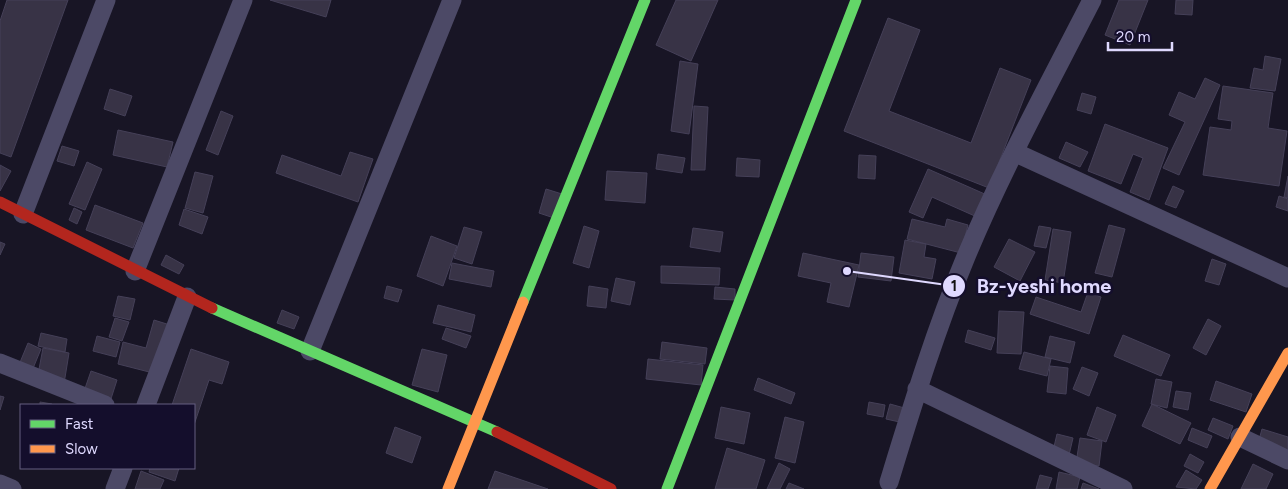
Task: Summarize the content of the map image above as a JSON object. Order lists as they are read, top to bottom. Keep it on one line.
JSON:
{"places":["Bz-yeshi home"],"legend":["Fast","Slow"],"scale_bar":"20 m"}
